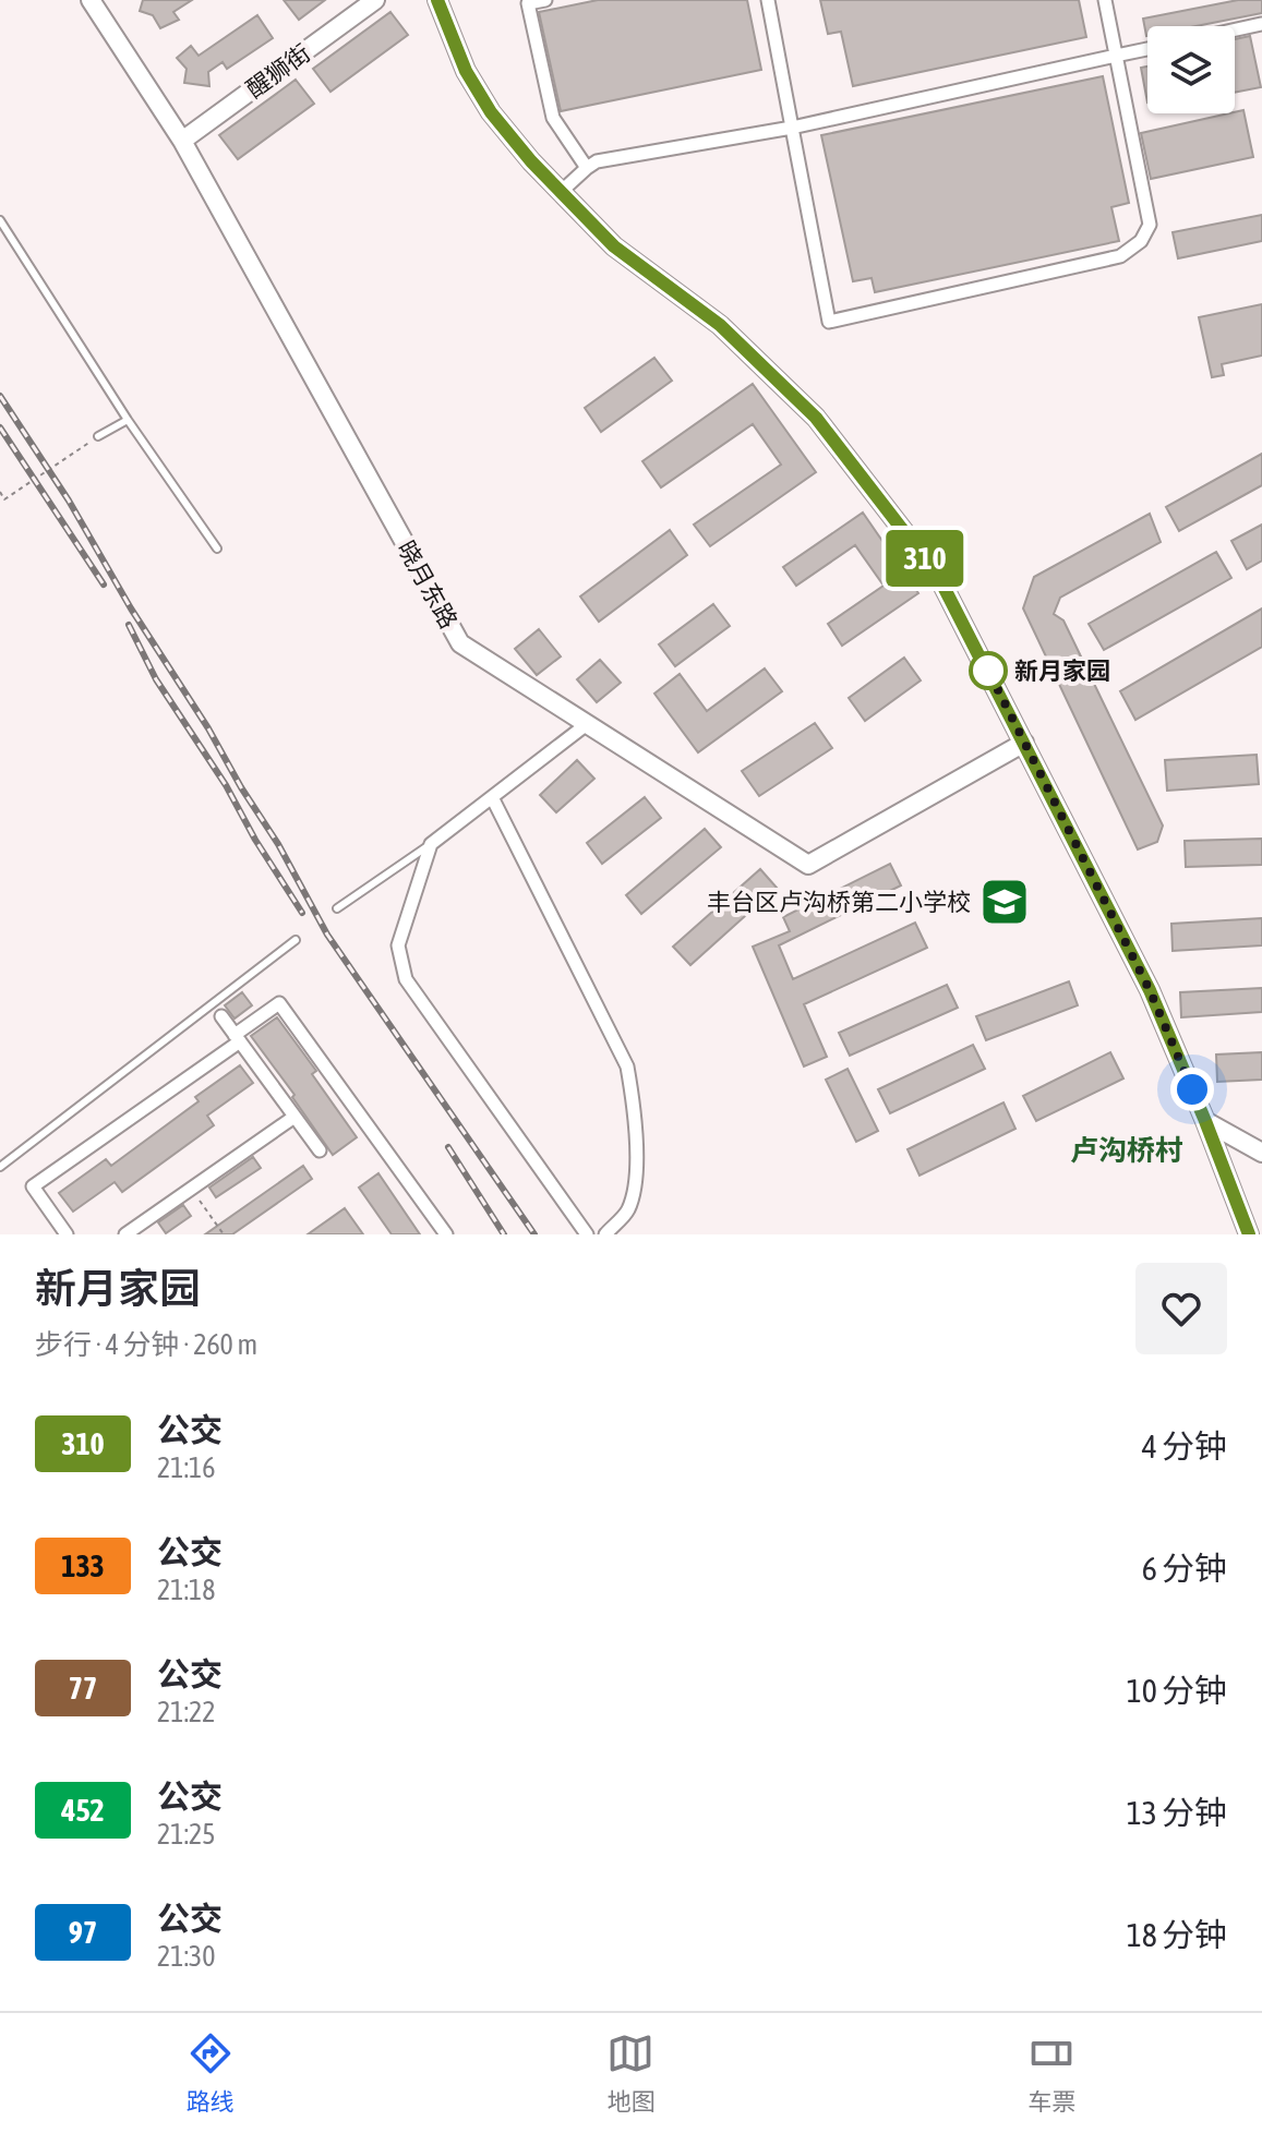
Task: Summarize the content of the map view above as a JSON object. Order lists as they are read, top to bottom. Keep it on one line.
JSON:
{"streets":{"street":["醒狮街","晓月东路"]},"crossings":[["醒狮街","晓月东路"]],"districts":["卢沟桥村"],"places":{"other":["新月家园"],"school or university":["丰台区卢沟桥第二小学校"]},"lines":["bus line 310"],"page":{"on_map":"310","heading":["新月家园","步行 · 4 分钟 · 260 m"],"list":[{"mark":"310","name":"公交","note":"21:16","value":"4 分钟"},{"mark":"133","name":"公交","note":"21:18","value":"6 分钟"},{"mark":"77","name":"公交","note":"21:22","value":"10 分钟"},{"mark":"452","name":"公交","note":"21:25","value":"13 分钟"},{"mark":"97","name":"公交","note":"21:30","value":"18 分钟"}],"tabs":["路线","地图","车票"]}}
